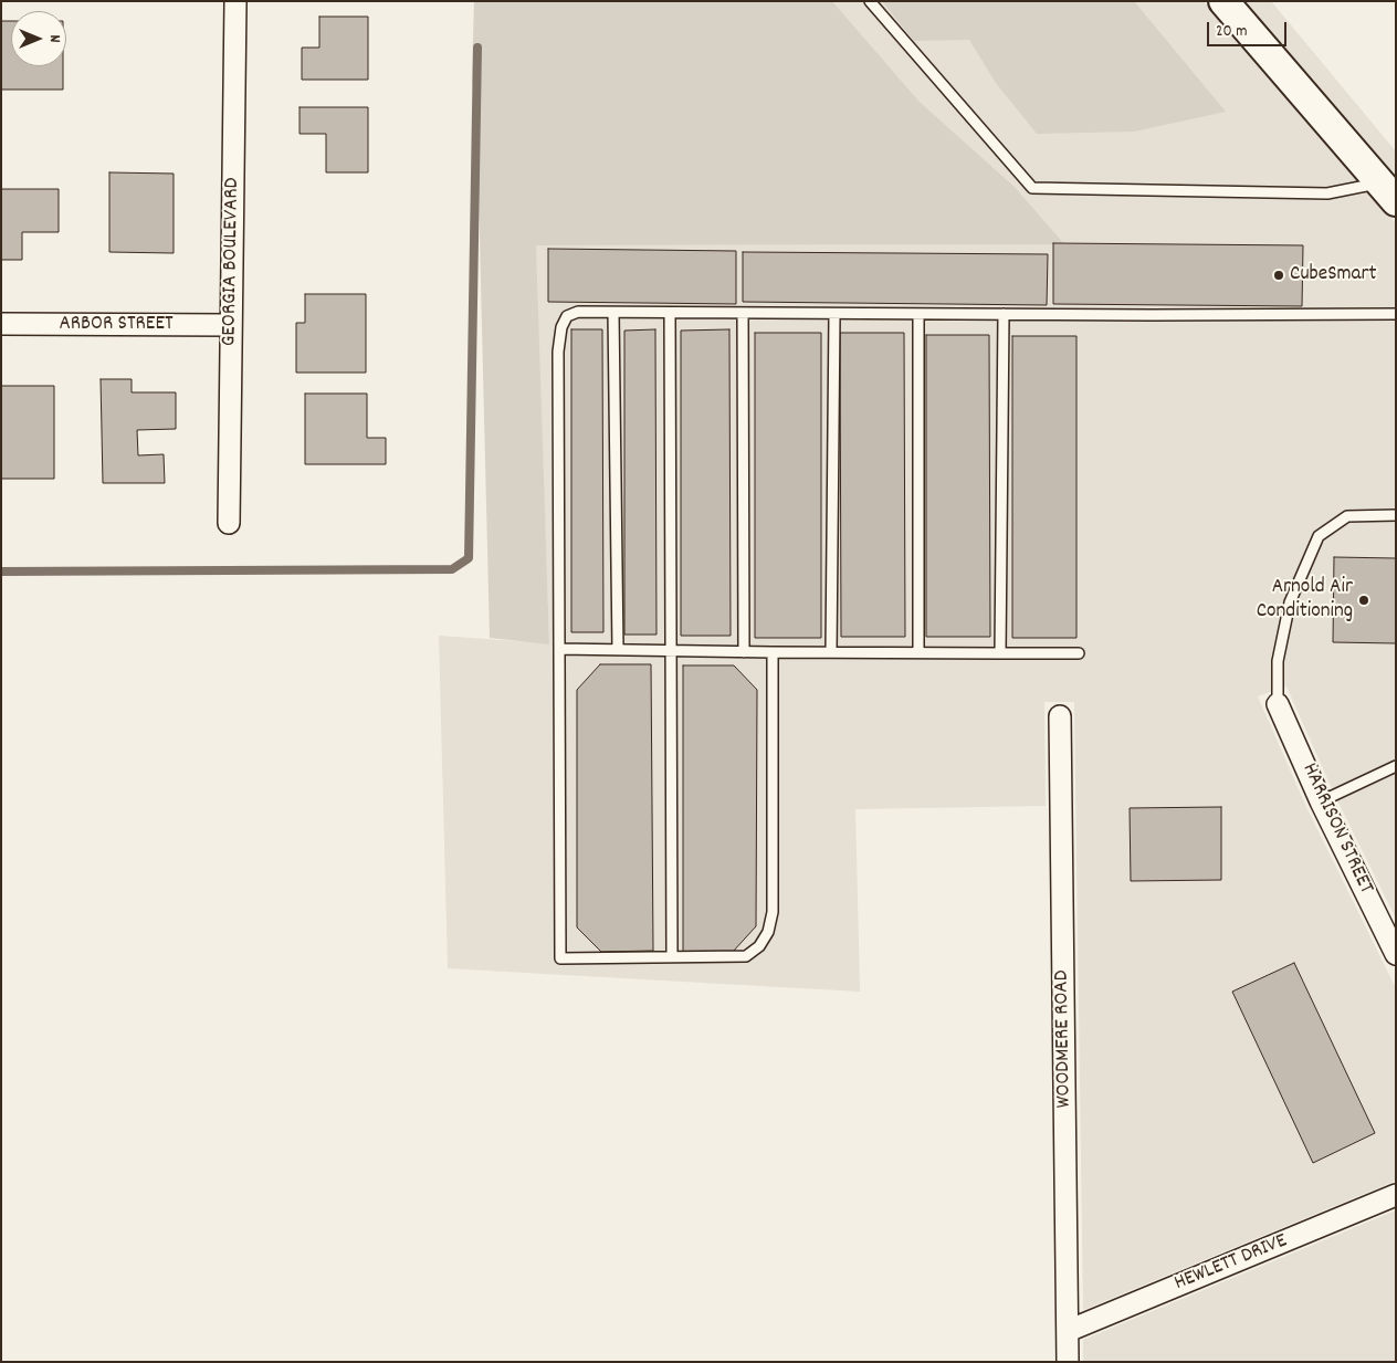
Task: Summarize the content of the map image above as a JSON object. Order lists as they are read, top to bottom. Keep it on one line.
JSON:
{"streets":{"street":["GEORGIA BOULEVARD","ARBOR STREET","HARRISON STREET","WOODMERE ROAD","HEWLETT DRIVE"]},"crossings":[["GEORGIA BOULEVARD","ARBOR STREET"],["WOODMERE ROAD","HEWLETT DRIVE"]],"places":["CubeSmart","Arnold Air Conditioning"],"scale_bar":"20 m","north":"right"}
